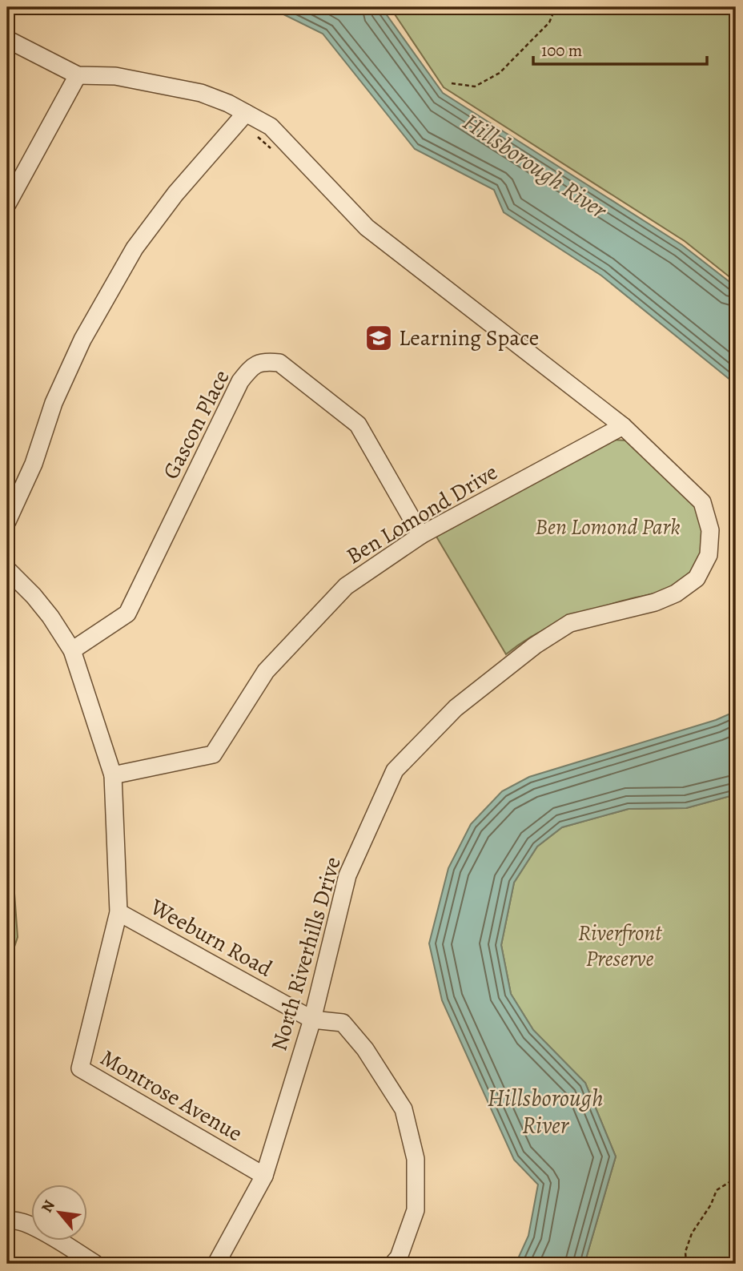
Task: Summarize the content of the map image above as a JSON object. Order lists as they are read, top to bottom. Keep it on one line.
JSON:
{"streets":{"street":["Gascon Place","Ben Lomond Drive","Weeburn Road","North Riverhills Drive","Montrose Avenue"]},"crossings":[["Gascon Place","Ben Lomond Drive"],["Gascon Place","Montrose Avenue"],["Ben Lomond Drive","North Riverhills Drive"],["Ben Lomond Drive","Montrose Avenue"],["Weeburn Road","North Riverhills Drive"],["Weeburn Road","Montrose Avenue"],["North Riverhills Drive","Montrose Avenue"]],"water":["Hillsborough River"],"parks":["Ben Lomond Park","Riverfront Preserve"],"places":{"school or university":["Learning Space"]},"scale_bar":"100 m","north":"top left"}
